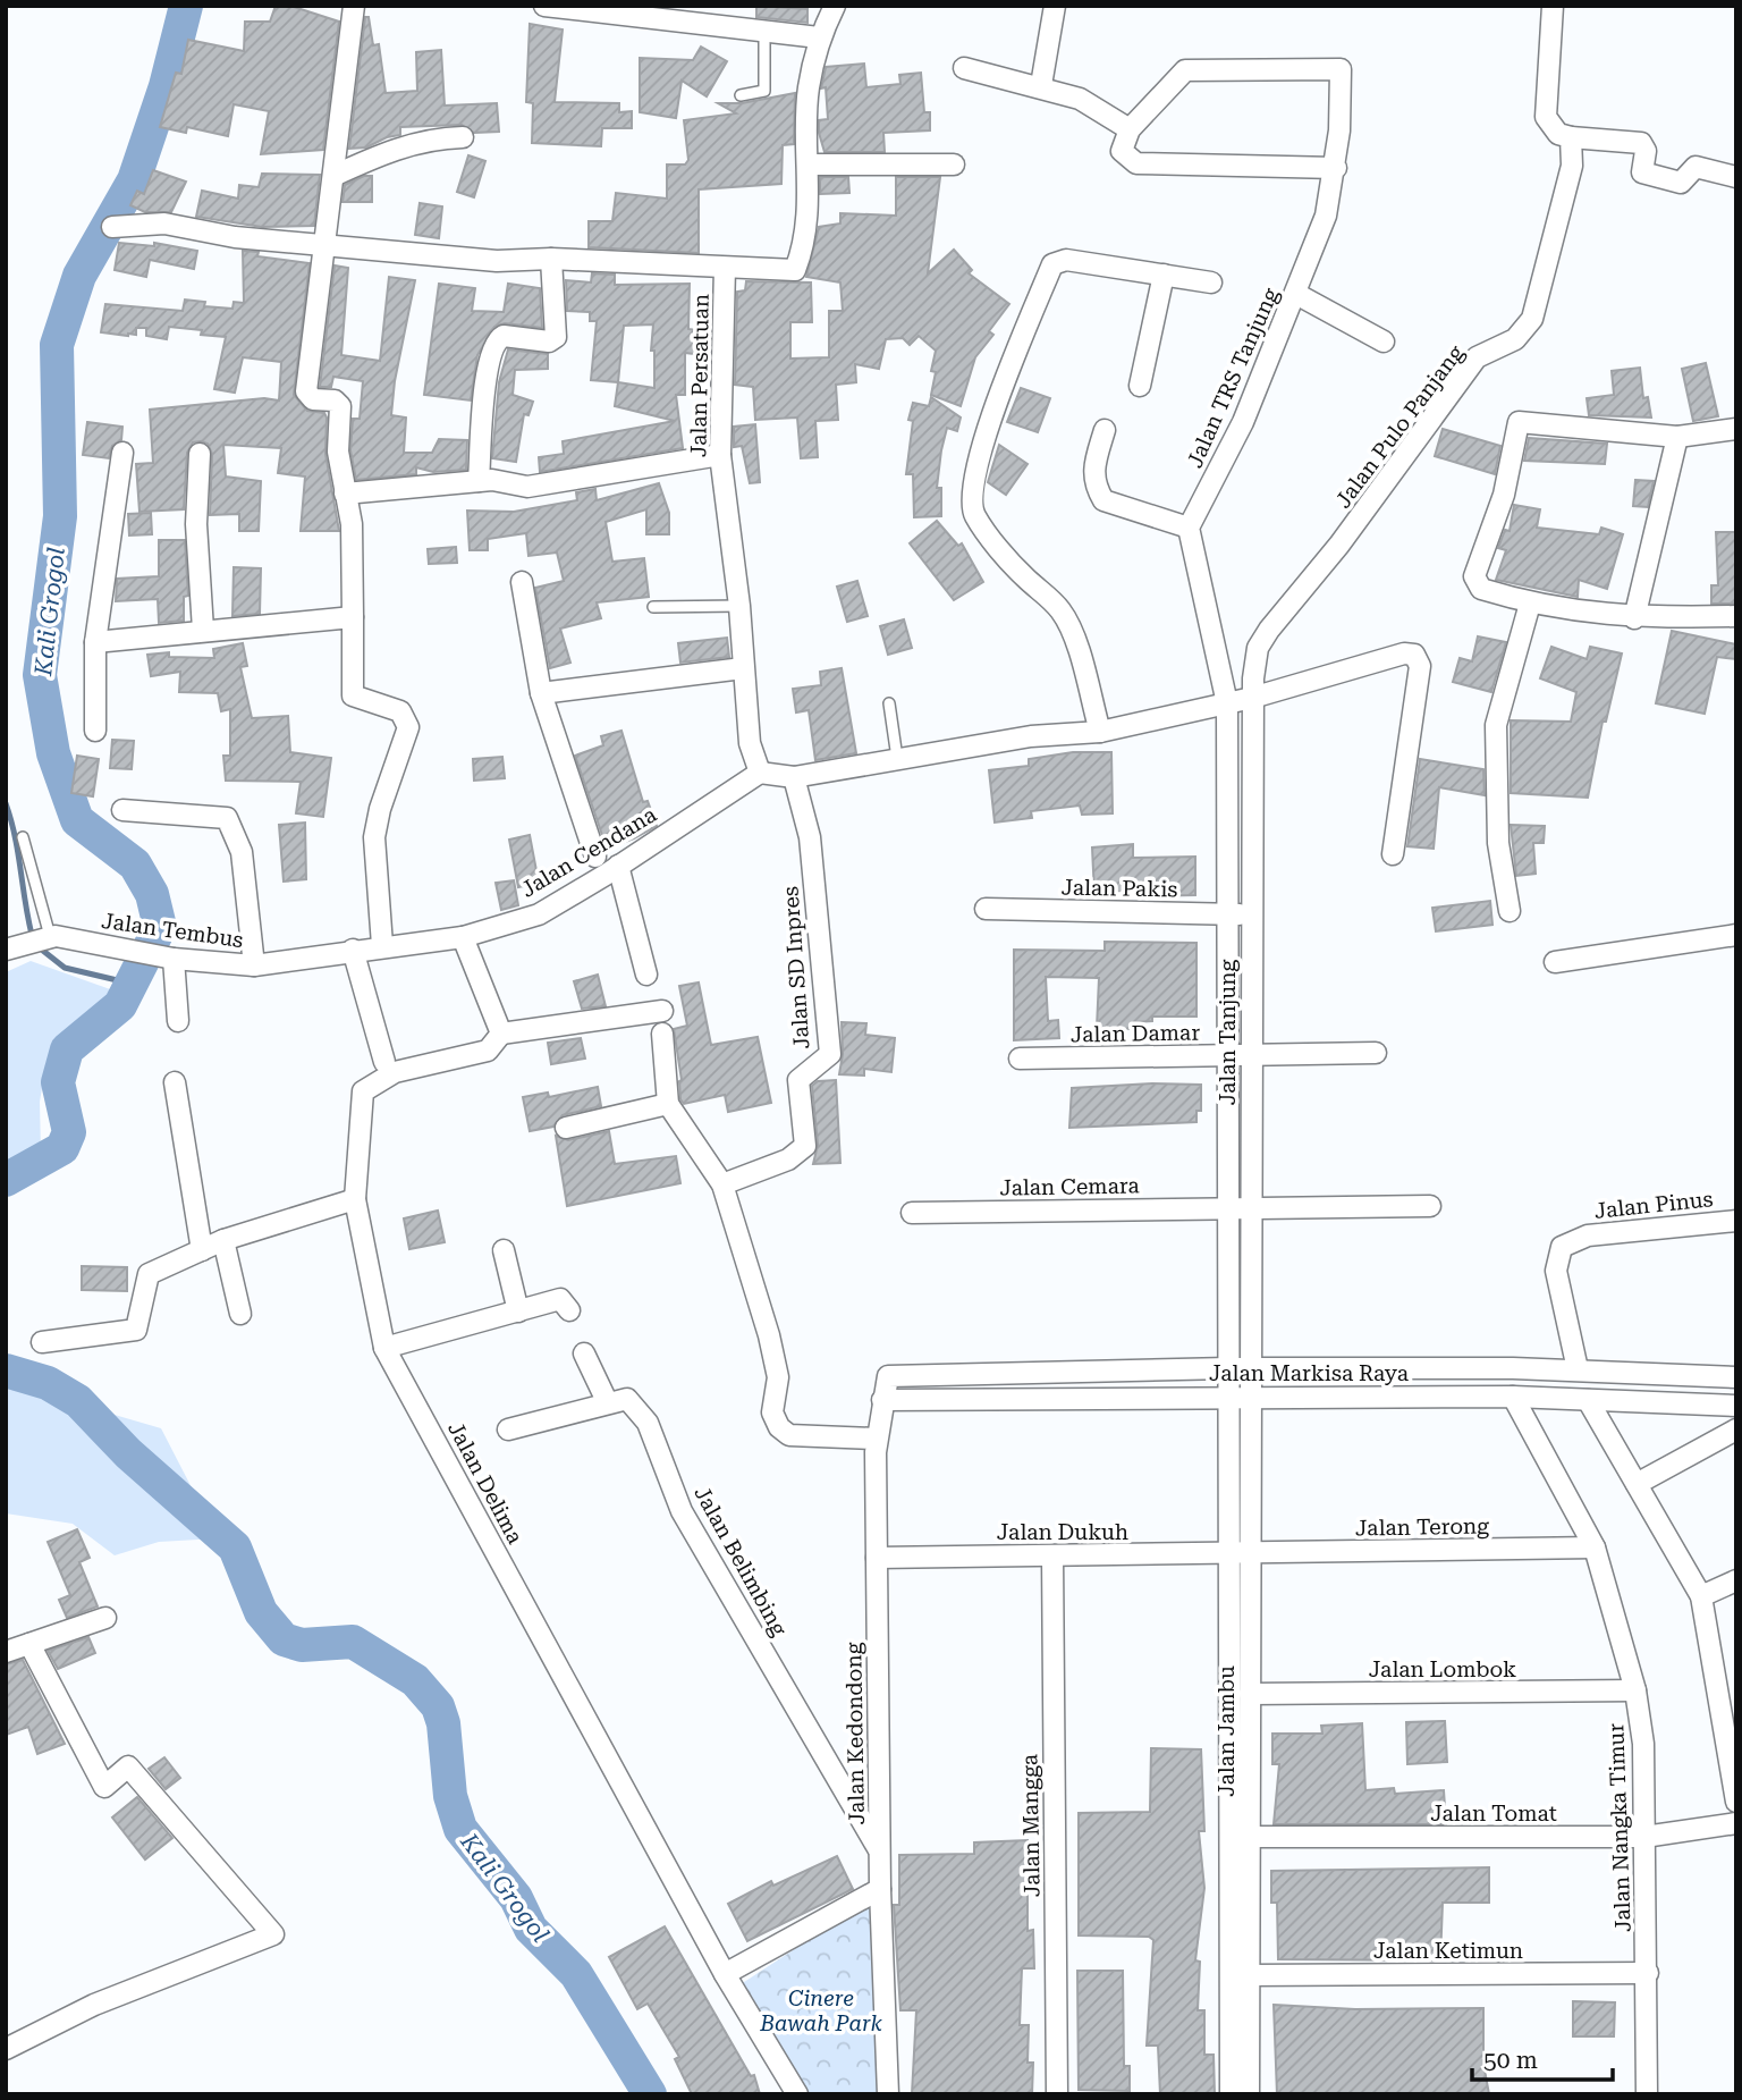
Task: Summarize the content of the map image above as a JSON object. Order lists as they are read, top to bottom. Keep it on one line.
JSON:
{"streets":{"street":["Jalan Persatuan","Jalan TRS Tanjung","Jalan Pulo Panjang","Jalan Cendana","Jalan Pakis","Jalan Tembus","Jalan SD Inpres","Jalan Tanjung","Jalan Damar","Jalan Cemara","Jalan Pinus","Jalan Markisa Raya","Jalan Delima","Jalan Terong","Jalan Dukuh","Jalan Belimbing","Jalan Lombok","Jalan Jambu","Jalan Kedondong","Jalan Tomat","Jalan Mangga","Jalan Nangka Timur","Jalan Ketimun"]},"crossings":[["Jalan Persatuan","Jalan Cendana"],["Jalan Pulo Panjang","Jalan Tanjung"],["Jalan Cendana","Jalan Tembus"],["Jalan Pakis","Jalan Tanjung"],["Jalan Tanjung","Jalan Damar"],["Jalan Tanjung","Jalan Cemara"],["Jalan Tanjung","Jalan Markisa Raya"],["Jalan Tanjung","Jalan Jambu"],["Jalan Pinus","Jalan Markisa Raya"],["Jalan Markisa Raya","Jalan Jambu"],["Jalan Markisa Raya","Jalan Kedondong"],["Jalan Markisa Raya","Jalan Nangka Timur"],["Jalan Terong","Jalan Dukuh"],["Jalan Terong","Jalan Jambu"],["Jalan Terong","Jalan Nangka Timur"],["Jalan Dukuh","Jalan Jambu"],["Jalan Dukuh","Jalan Kedondong"],["Jalan Dukuh","Jalan Mangga"],["Jalan Belimbing","Jalan Kedondong"],["Jalan Lombok","Jalan Jambu"],["Jalan Lombok","Jalan Nangka Timur"],["Jalan Jambu","Jalan Tomat"],["Jalan Jambu","Jalan Ketimun"],["Jalan Tomat","Jalan Nangka Timur"],["Jalan Nangka Timur","Jalan Ketimun"]],"water":["Kali Grogol"],"parks":["Cinere Bawah Park"],"scale_bar":"50 m"}
